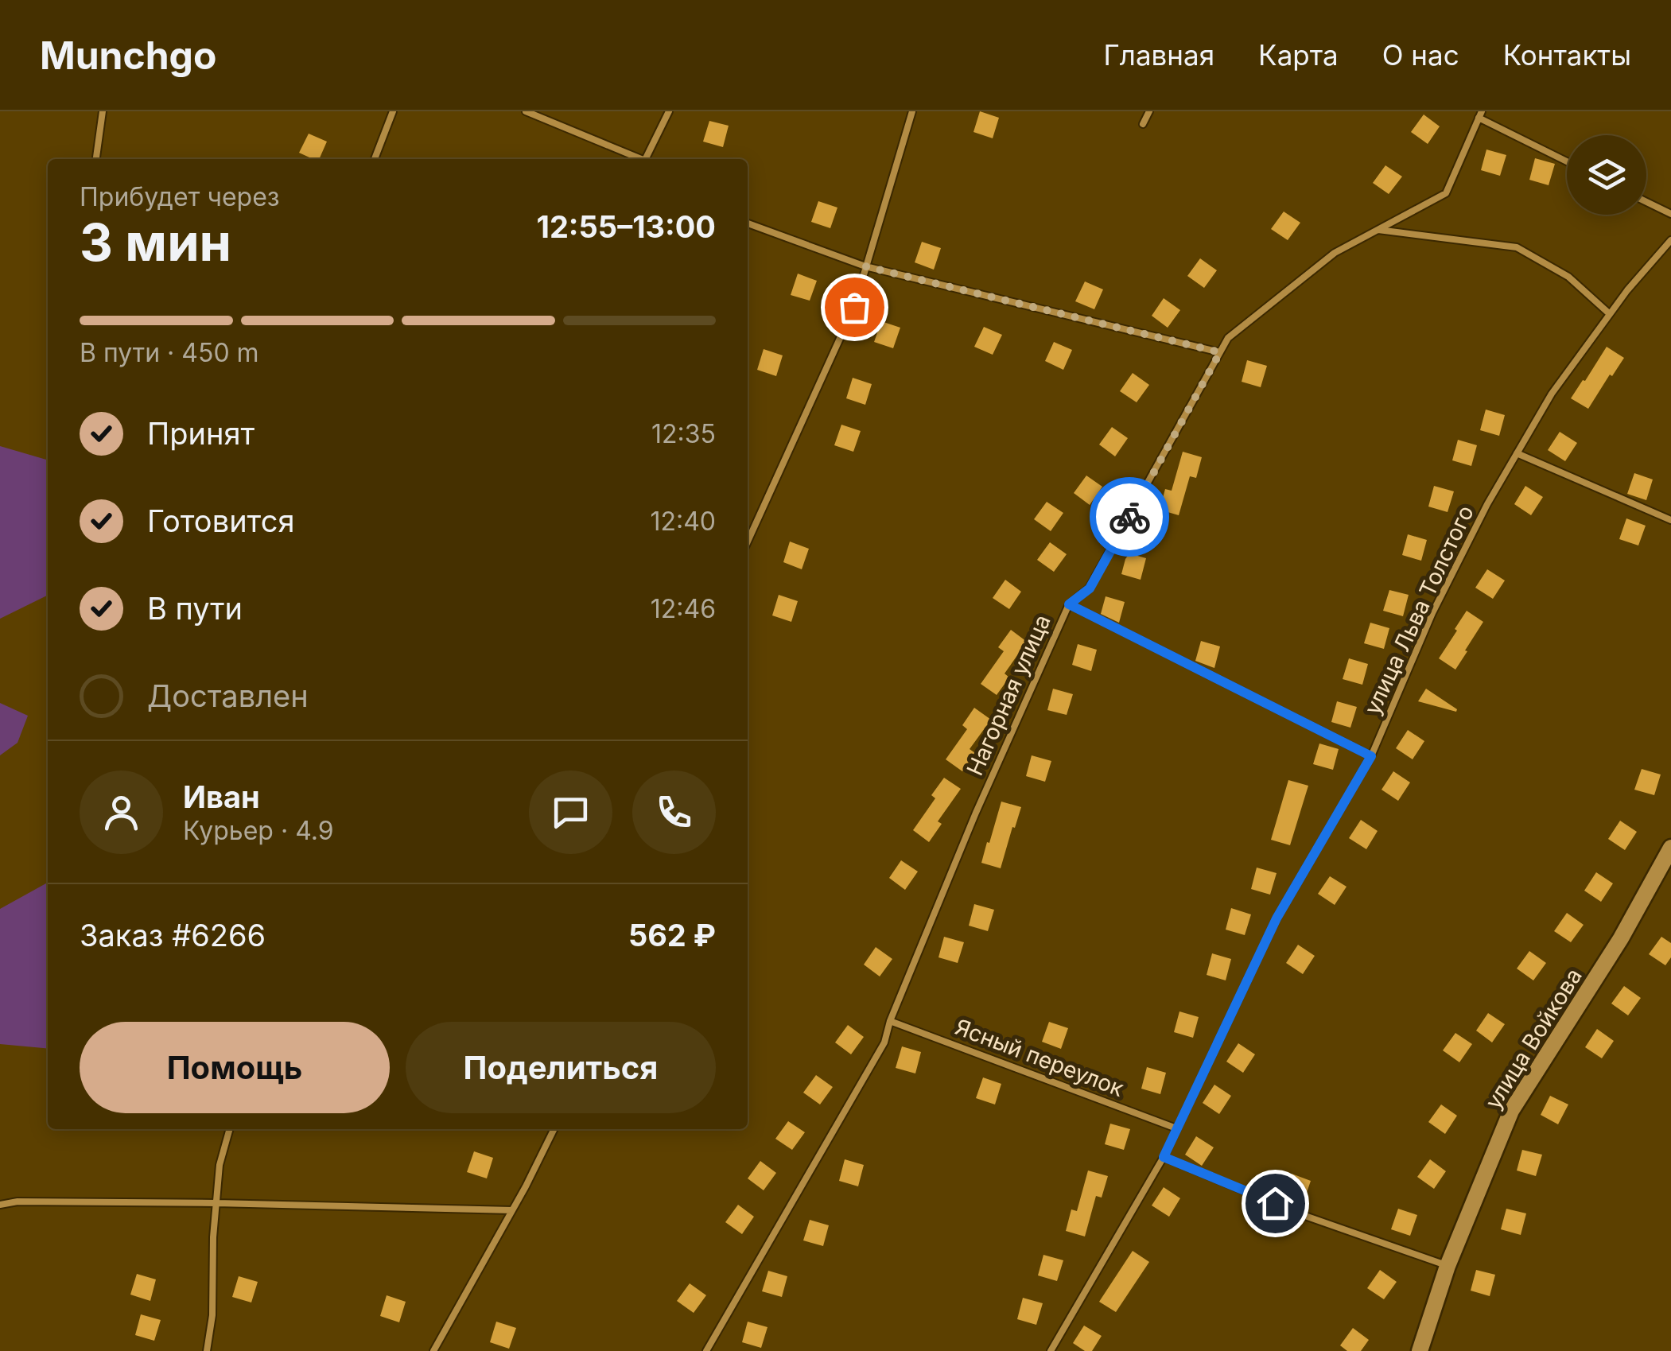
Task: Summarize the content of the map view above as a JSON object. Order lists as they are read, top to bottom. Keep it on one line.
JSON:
{"streets":{"street":["улица Войкова"],"lane":["улица Льва Толстого","Нагорная улица","Ясный переулок"]},"crossings":[["улица Льва Толстого","Ясный переулок"],["Нагорная улица","Ясный переулок"]],"page":{"header":"Munchgo","nav":["Главная","Карта","О нас","Контакты"],"heading":["3 мин","Прибудет через","12:55–13:00"],"panel":["Иван","Курьер · 4.9","Заказ #6266","562 ₽"],"bar":"В пути · 450 m","list":[["Принят","12:35"],["Готовится","12:40"],["В пути","12:46"],"Доставлен"],"buttons":["Помощь","Поделиться"]}}
